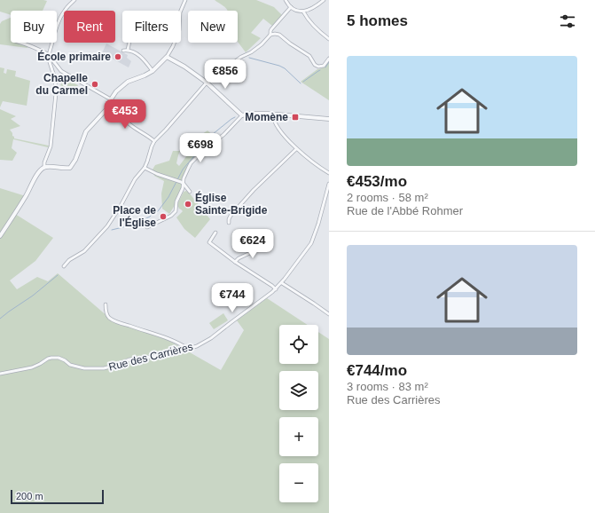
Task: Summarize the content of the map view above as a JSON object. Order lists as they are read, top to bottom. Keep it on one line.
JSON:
{"streets":{"street":["Rue des Carrières"]},"places":{"other":["École primaire","Chapelle du Carmel","Église Sainte-Brigide","Place de l'Église"],"transit":["Momène"]},"scale_bar":"200 m","page":{"heading":"5 homes","chip":["Buy","Rent","Filters","New"],"list":[{"name":"€453/mo","note":"2 rooms · 58 m² · Rue de l'Abbé Rohmer"},{"name":"€744/mo","note":"3 rooms · 83 m² · Rue des Carrières"}],"price":["€856","€453","€698","€624","€744"],"map_buttons":["+","−"],"scale":"200 m"}}
